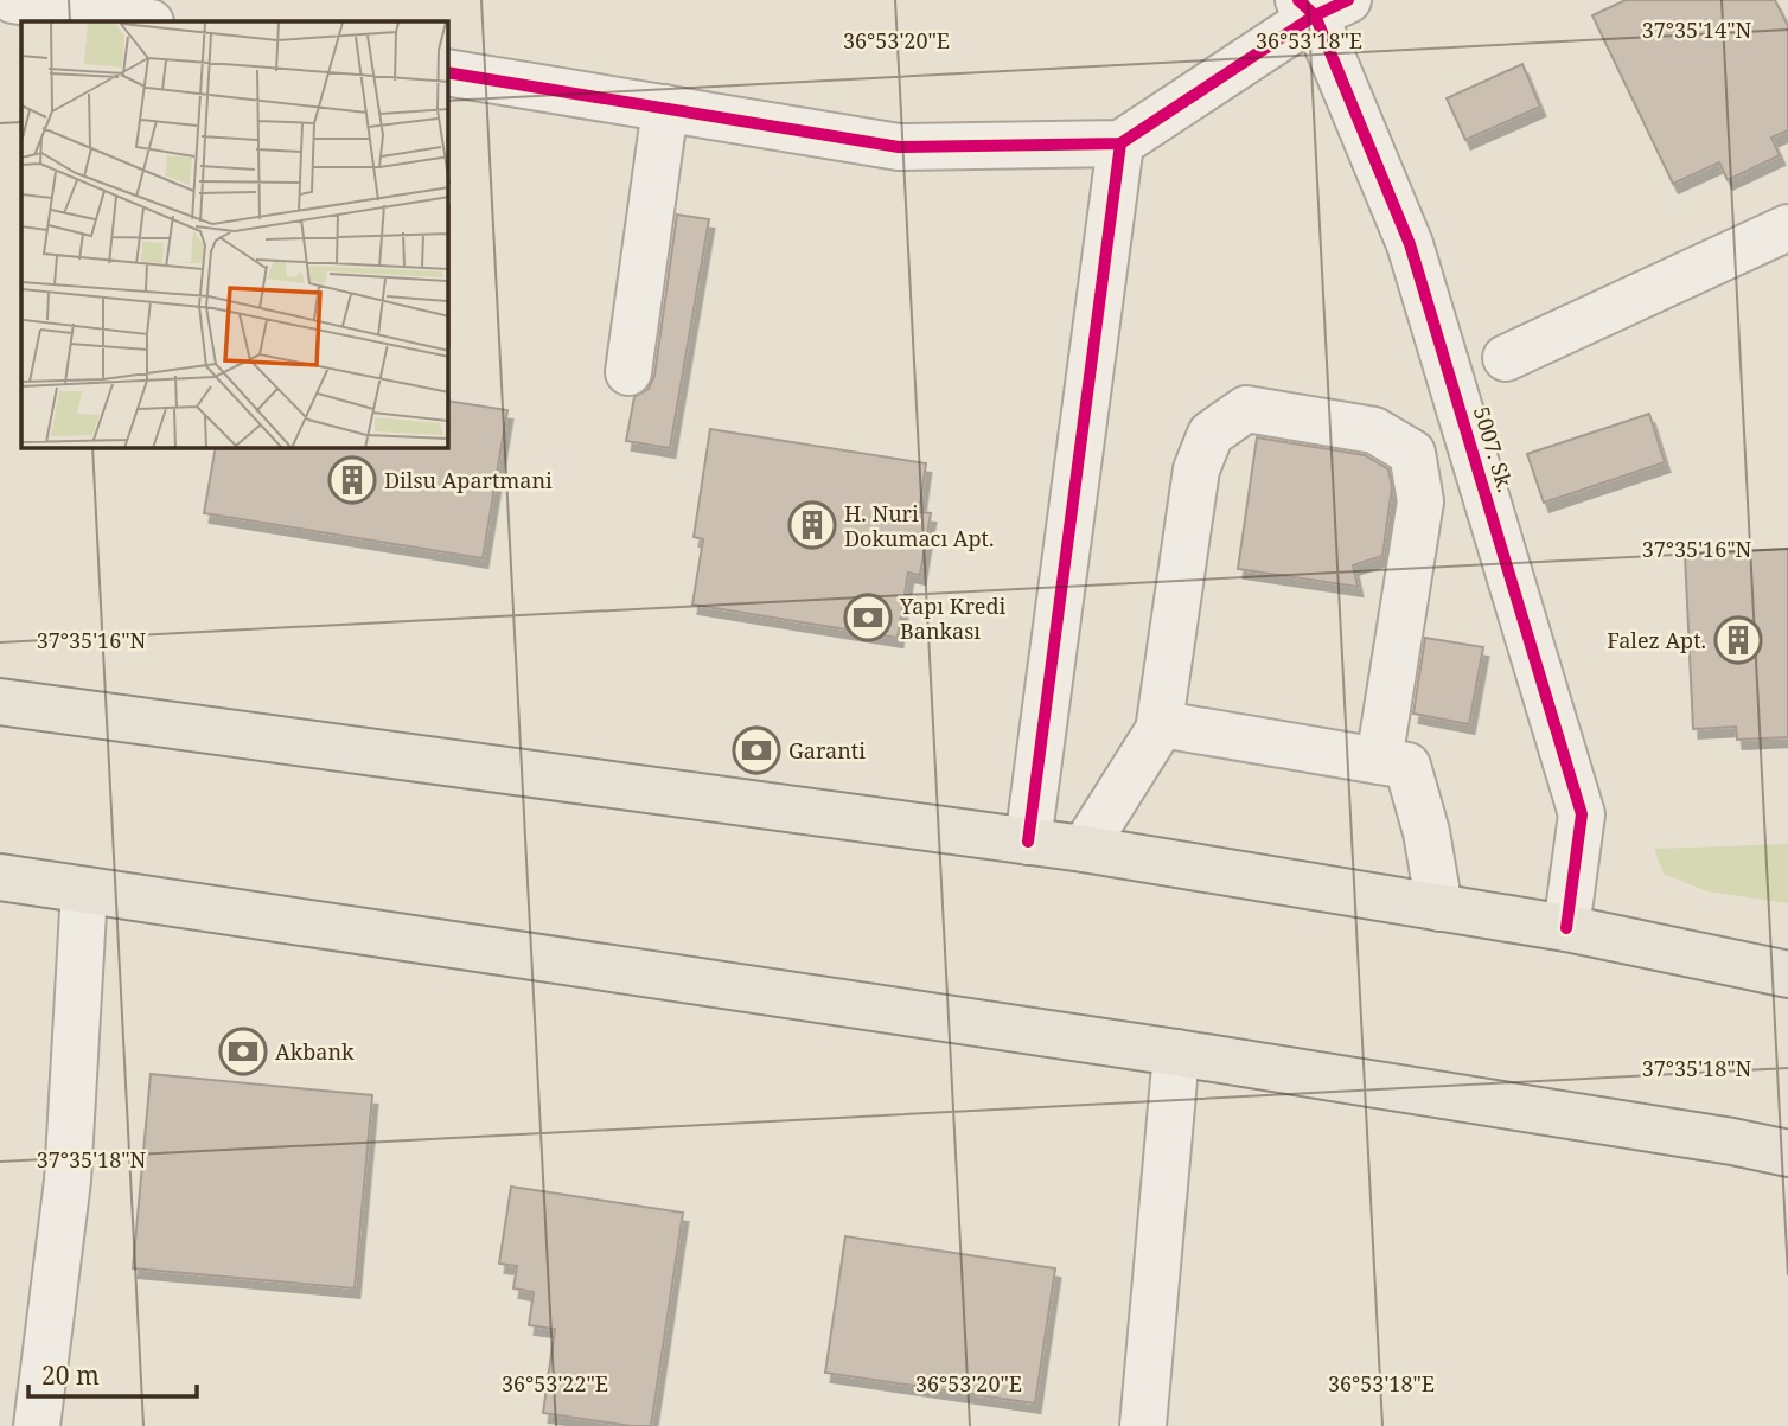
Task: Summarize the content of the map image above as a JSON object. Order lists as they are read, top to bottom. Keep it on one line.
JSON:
{"streets":{"street":["5007. Sk."]},"places":{"building":["Dilsu Apartmani","H. Nuri Dokumacı Apt.","Falez Apt."],"bank":["Yapı Kredi Bankası","Garanti","Akbank"]},"scale_bar":"20 m","coordinates":["37°35'14\"N","36°53'20\"E","36°53'18\"E","37°35'16\"N","37°35'18\"N","36°53'22\"E"]}
